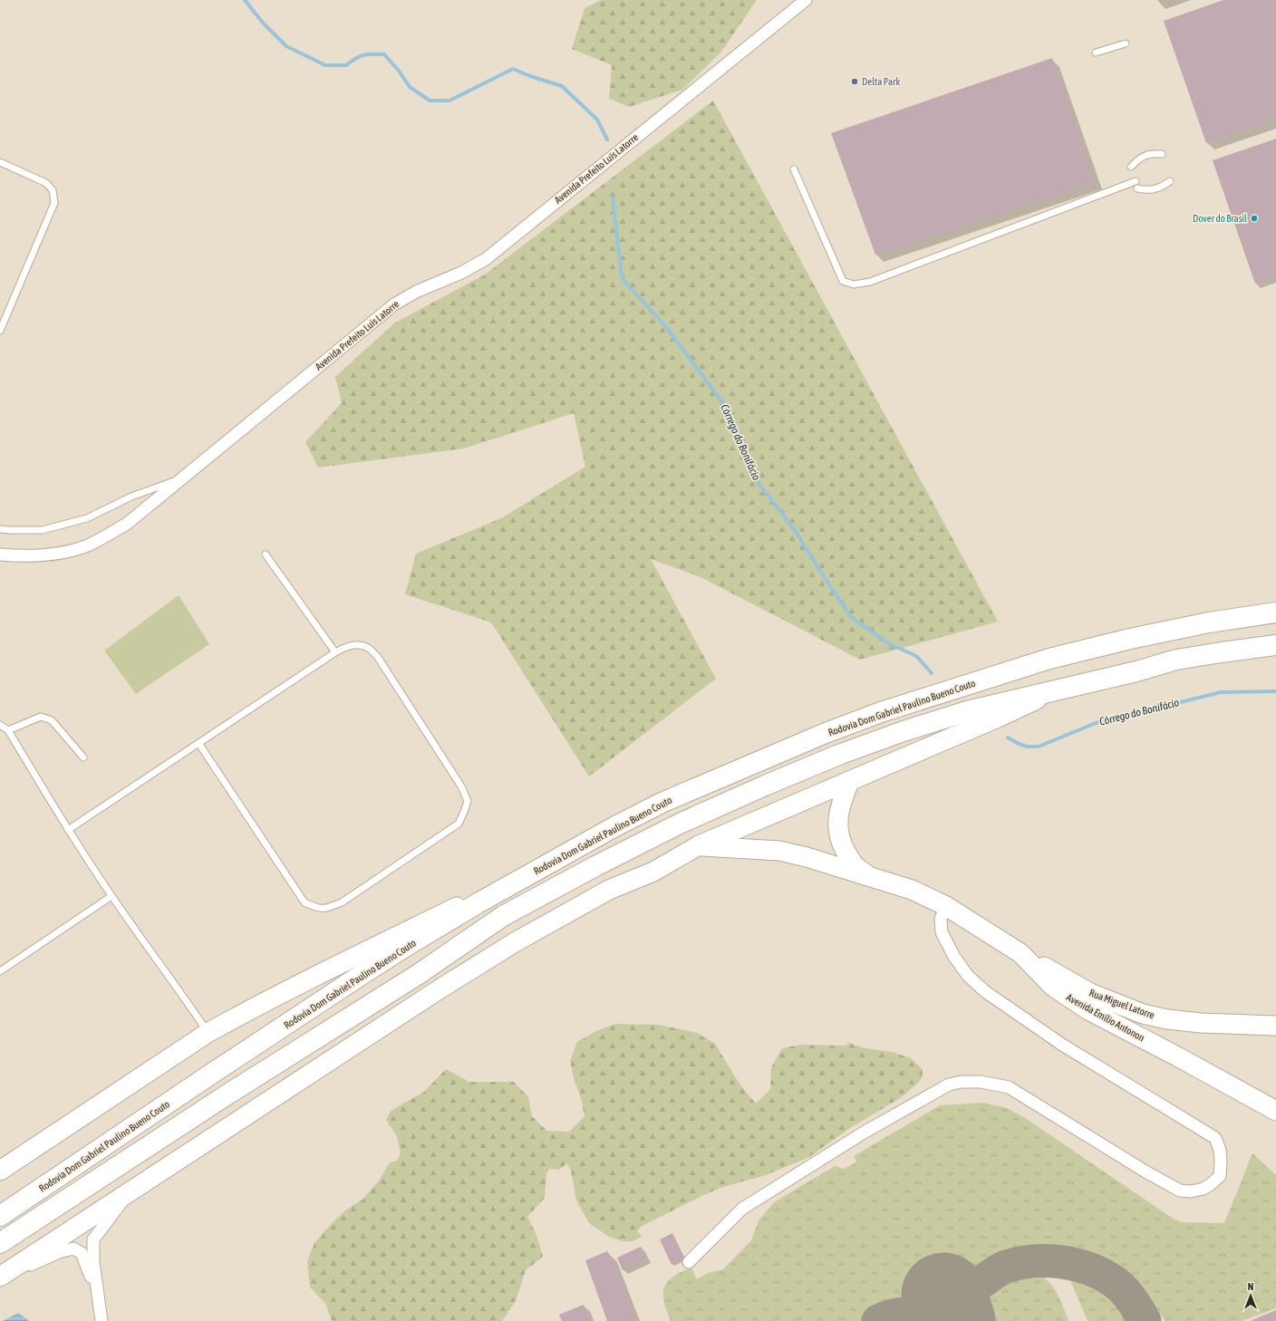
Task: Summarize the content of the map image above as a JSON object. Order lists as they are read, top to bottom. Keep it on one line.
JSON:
{"streets":{"highway":["Rodovia Dom Gabriel Paulino Bueno Couto"],"main road":["Rua Miguel Latorre","Avenida Emílio Antonon"],"street":["Avenida Prefeito Luís Latorre"]},"crossings":[["Rua Miguel Latorre","Avenida Emílio Antonon"]],"water":["Córrego do Bonifácio"],"places":["Delta Park","Dover do Brasil"],"north":"top"}
